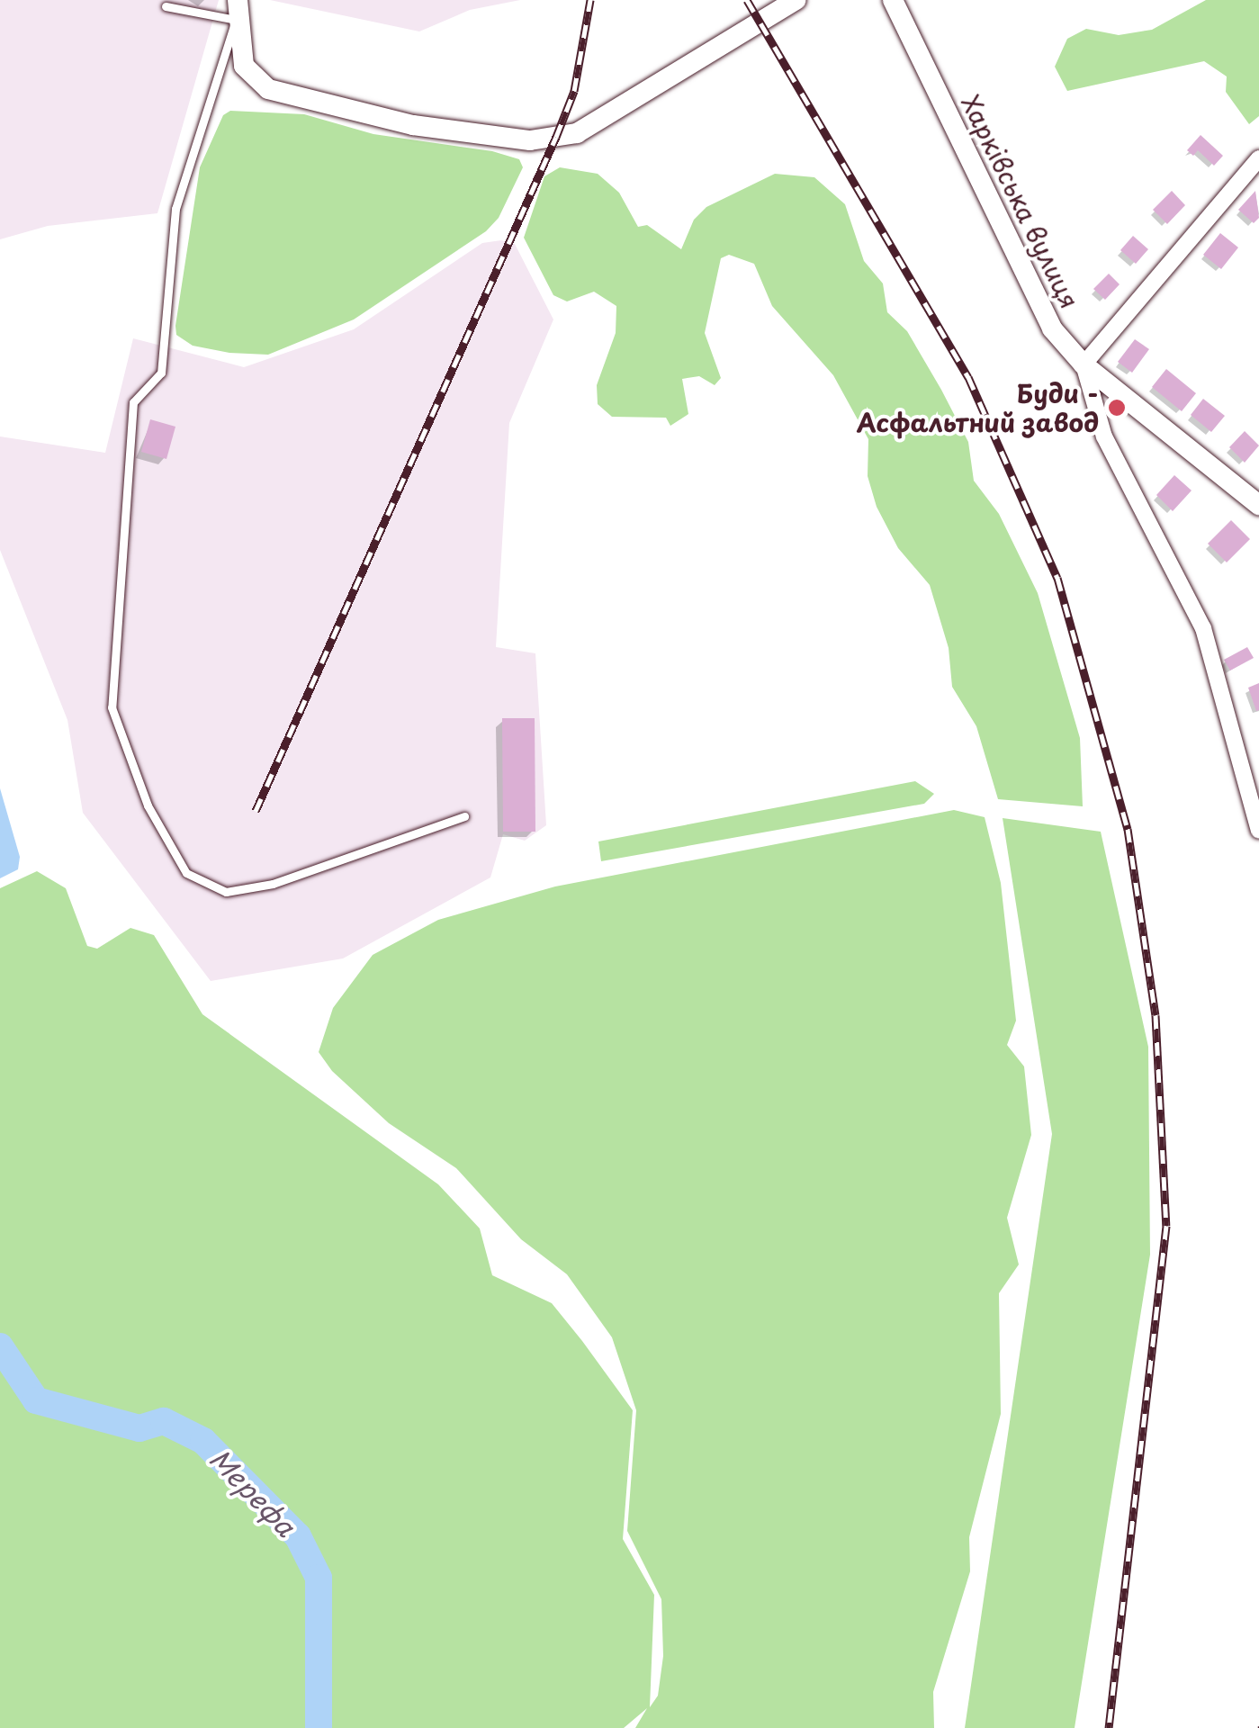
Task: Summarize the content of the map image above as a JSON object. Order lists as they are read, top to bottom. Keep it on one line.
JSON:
{"streets":{"street":["Харківська вулиця"]},"water":["Мерефа"],"places":["Буди - Асфальтний завод"]}
